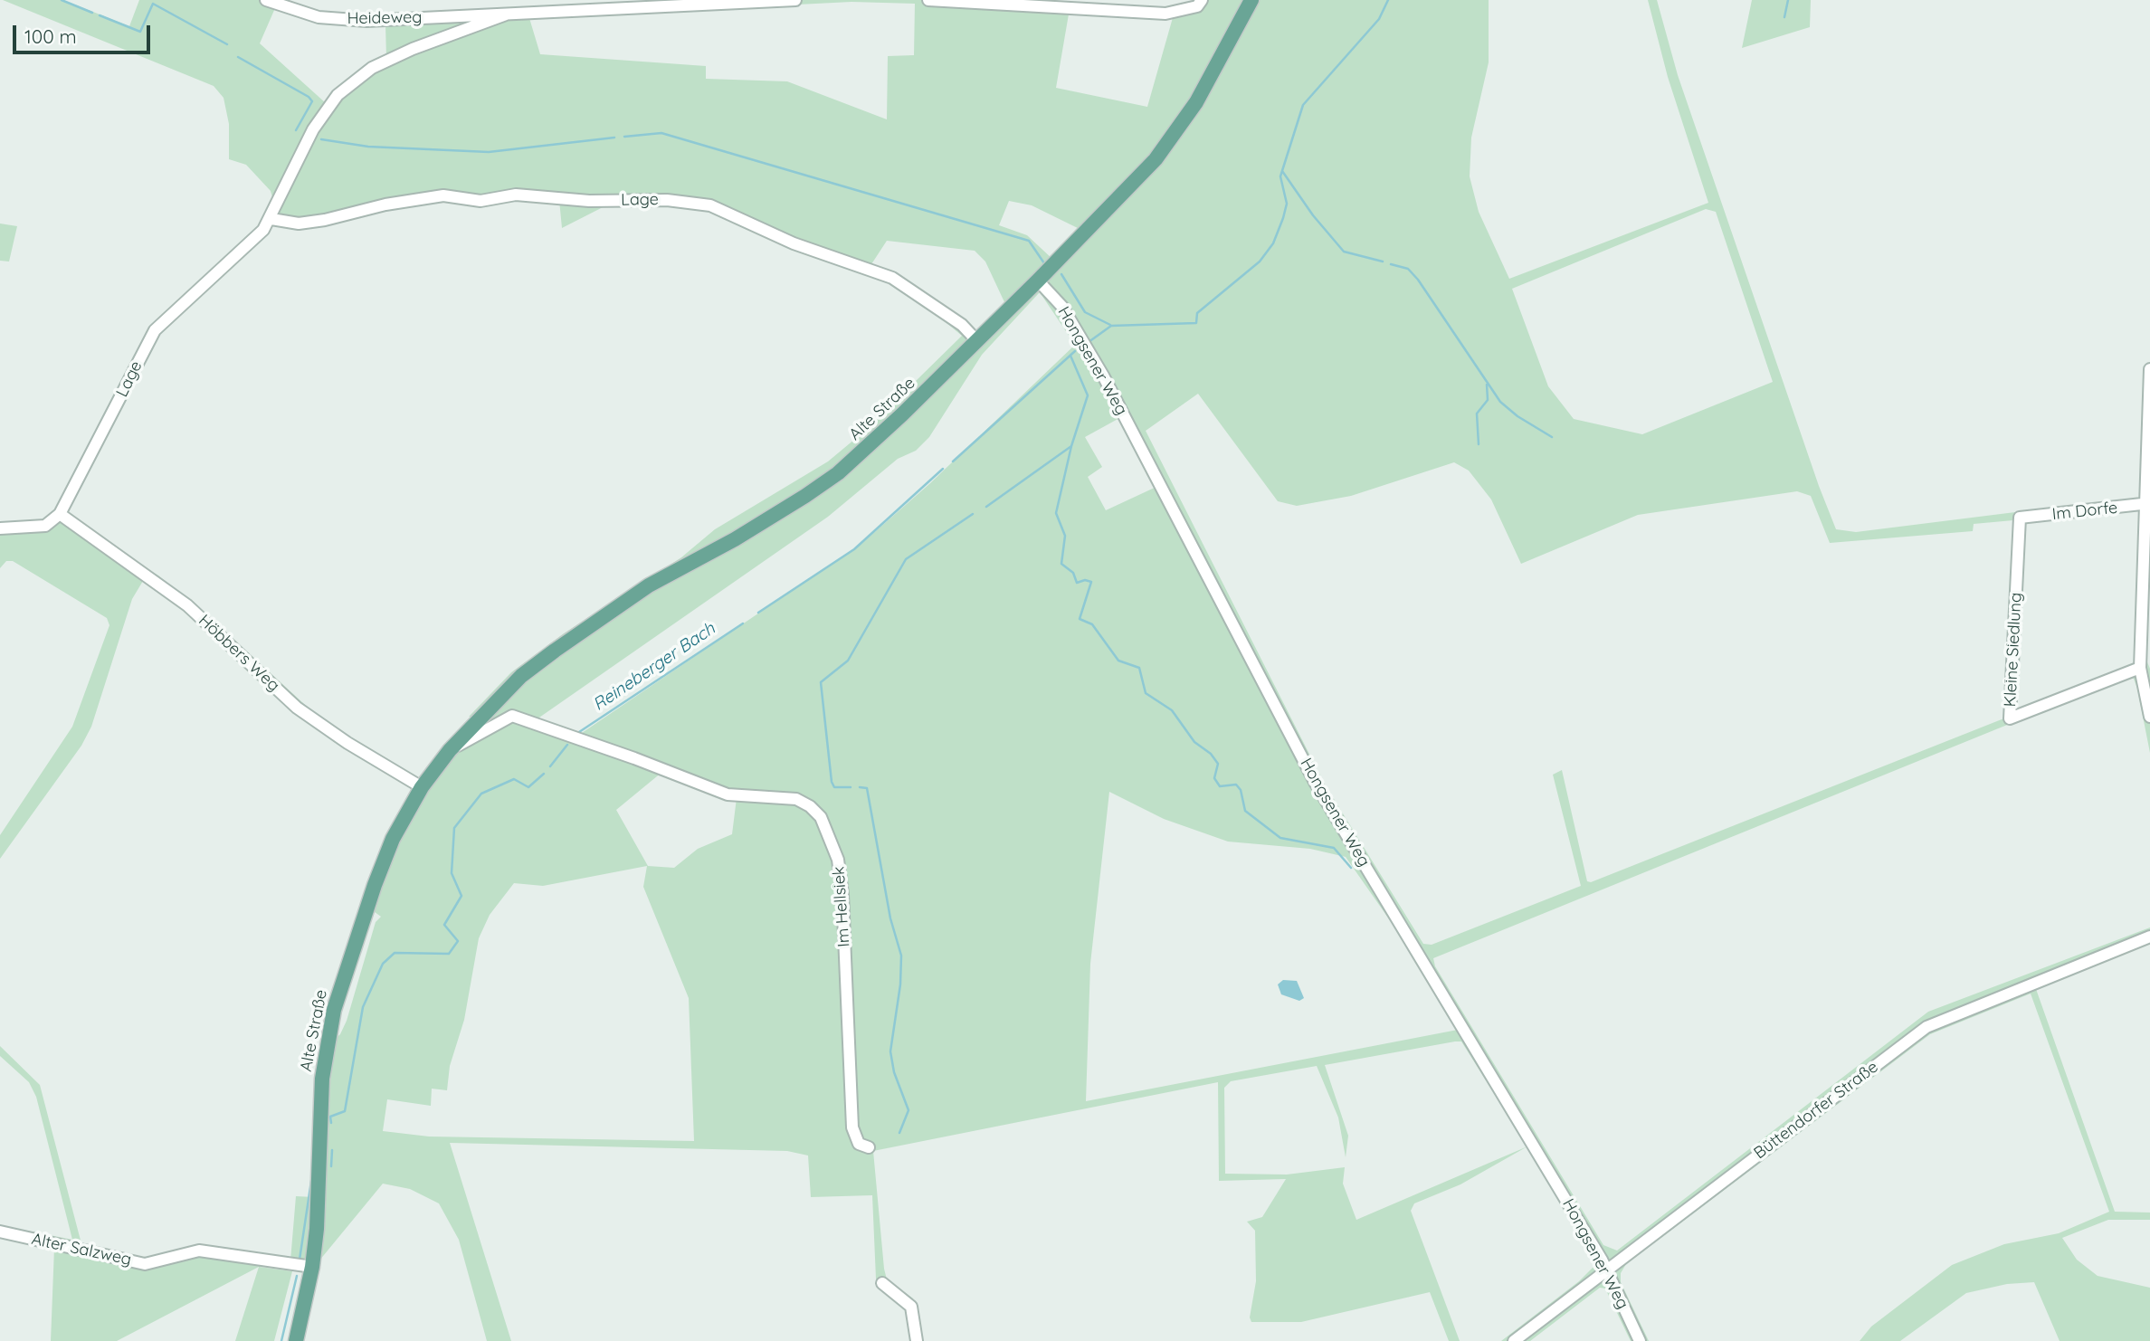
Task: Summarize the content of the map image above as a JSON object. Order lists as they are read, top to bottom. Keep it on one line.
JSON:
{"streets":{"main road":["Alte Straße"],"street":["Heideweg","Lage","Hongsener Weg","Im Dorfe","Kleine Siedlung","Höbbers Weg","Im Hellsiek","Büttendorfer Straße","Alter Salzweg"]},"crossings":[["Heideweg","Lage"],["Lage","Alte Straße"],["Lage","Höbbers Weg"],["Hongsener Weg","Alte Straße"],["Hongsener Weg","Büttendorfer Straße"],["Alte Straße","Höbbers Weg"],["Alte Straße","Im Hellsiek"],["Alte Straße","Alter Salzweg"],["Im Dorfe","Kleine Siedlung"]],"water":["Reineberger Bach"],"scale_bar":"100 m"}
